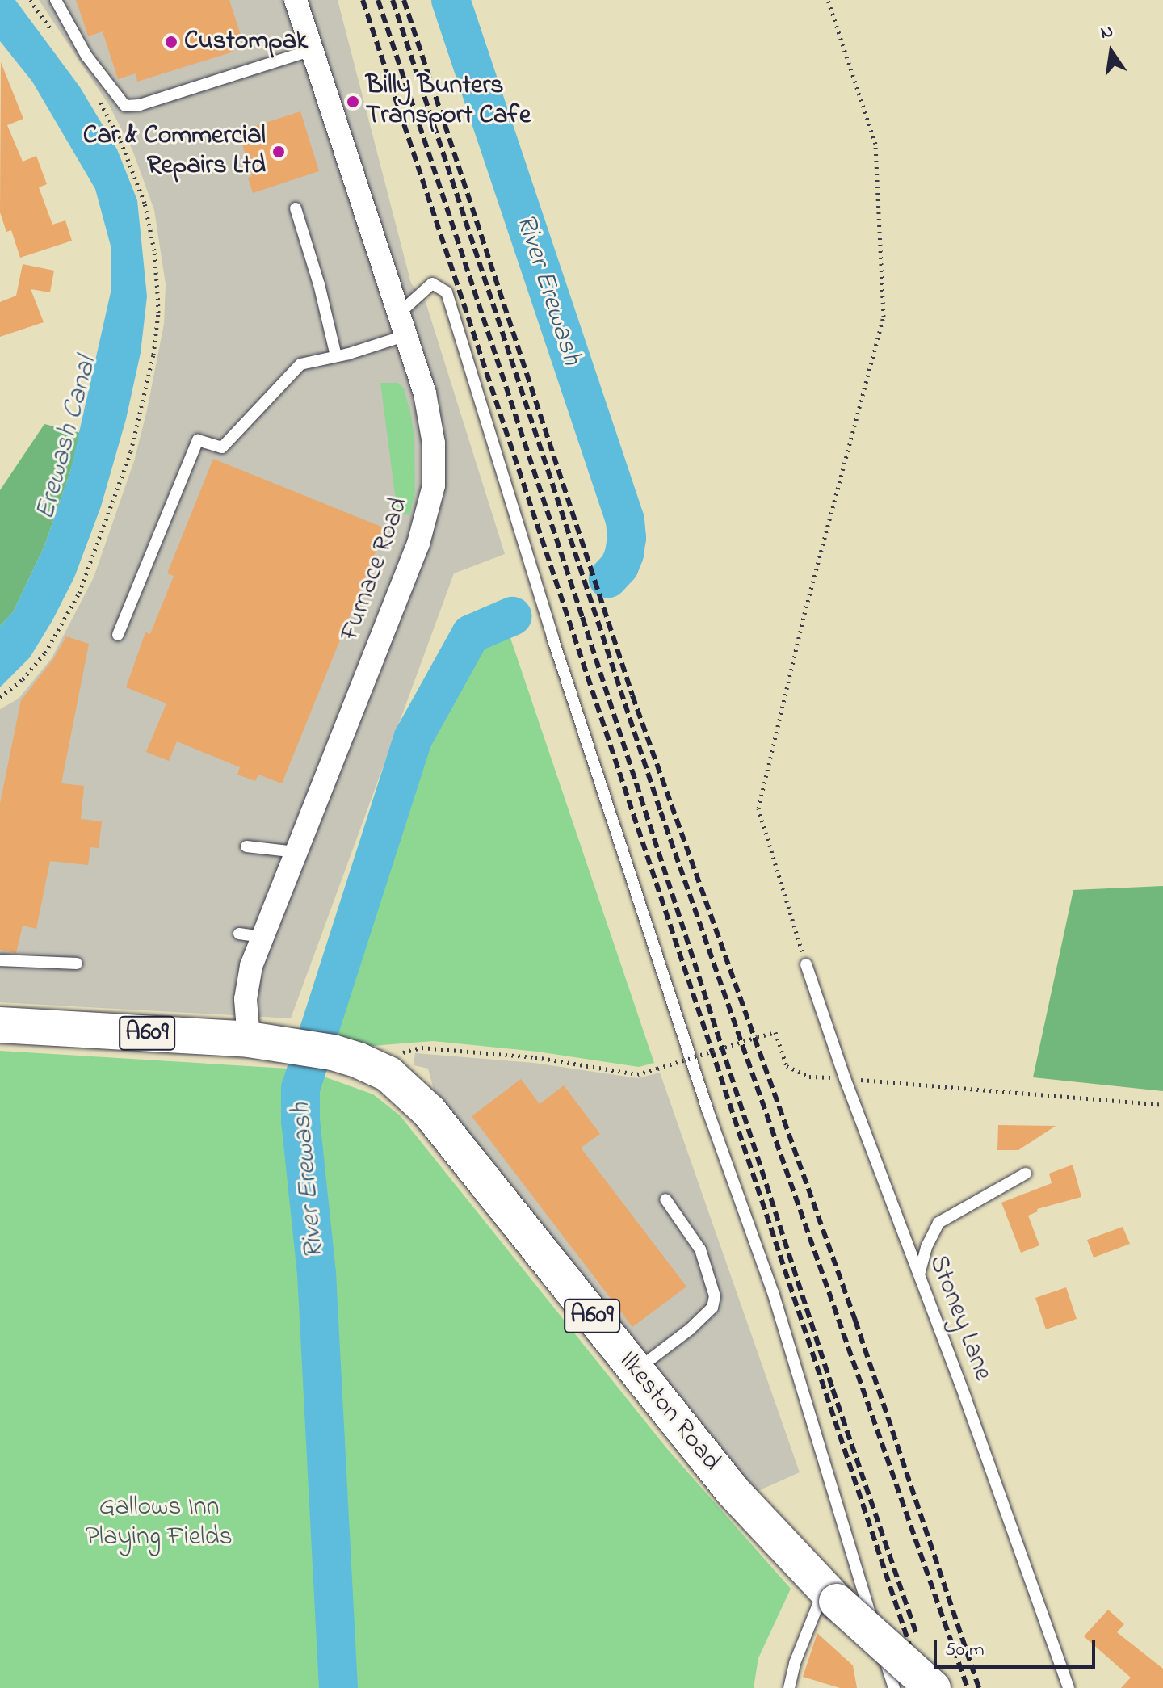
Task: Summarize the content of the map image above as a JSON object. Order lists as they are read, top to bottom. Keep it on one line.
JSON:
{"streets":{"main road":["A609","Ilkeston Road"],"street":["Furnace Road"],"lane":["Stoney Lane"]},"crossings":[["Furnace Road","A609"],["Furnace Road","Ilkeston Road"],["A609","Ilkeston Road"]],"water":["River Erewash","Erewash Canal"],"parks":["Gallows Inn Playing Fields"],"places":["Custompak","Billy Bunters Transport Cafe","Car & Commercial Repairs Ltd"],"scale_bar":"50 m","north":"top"}
